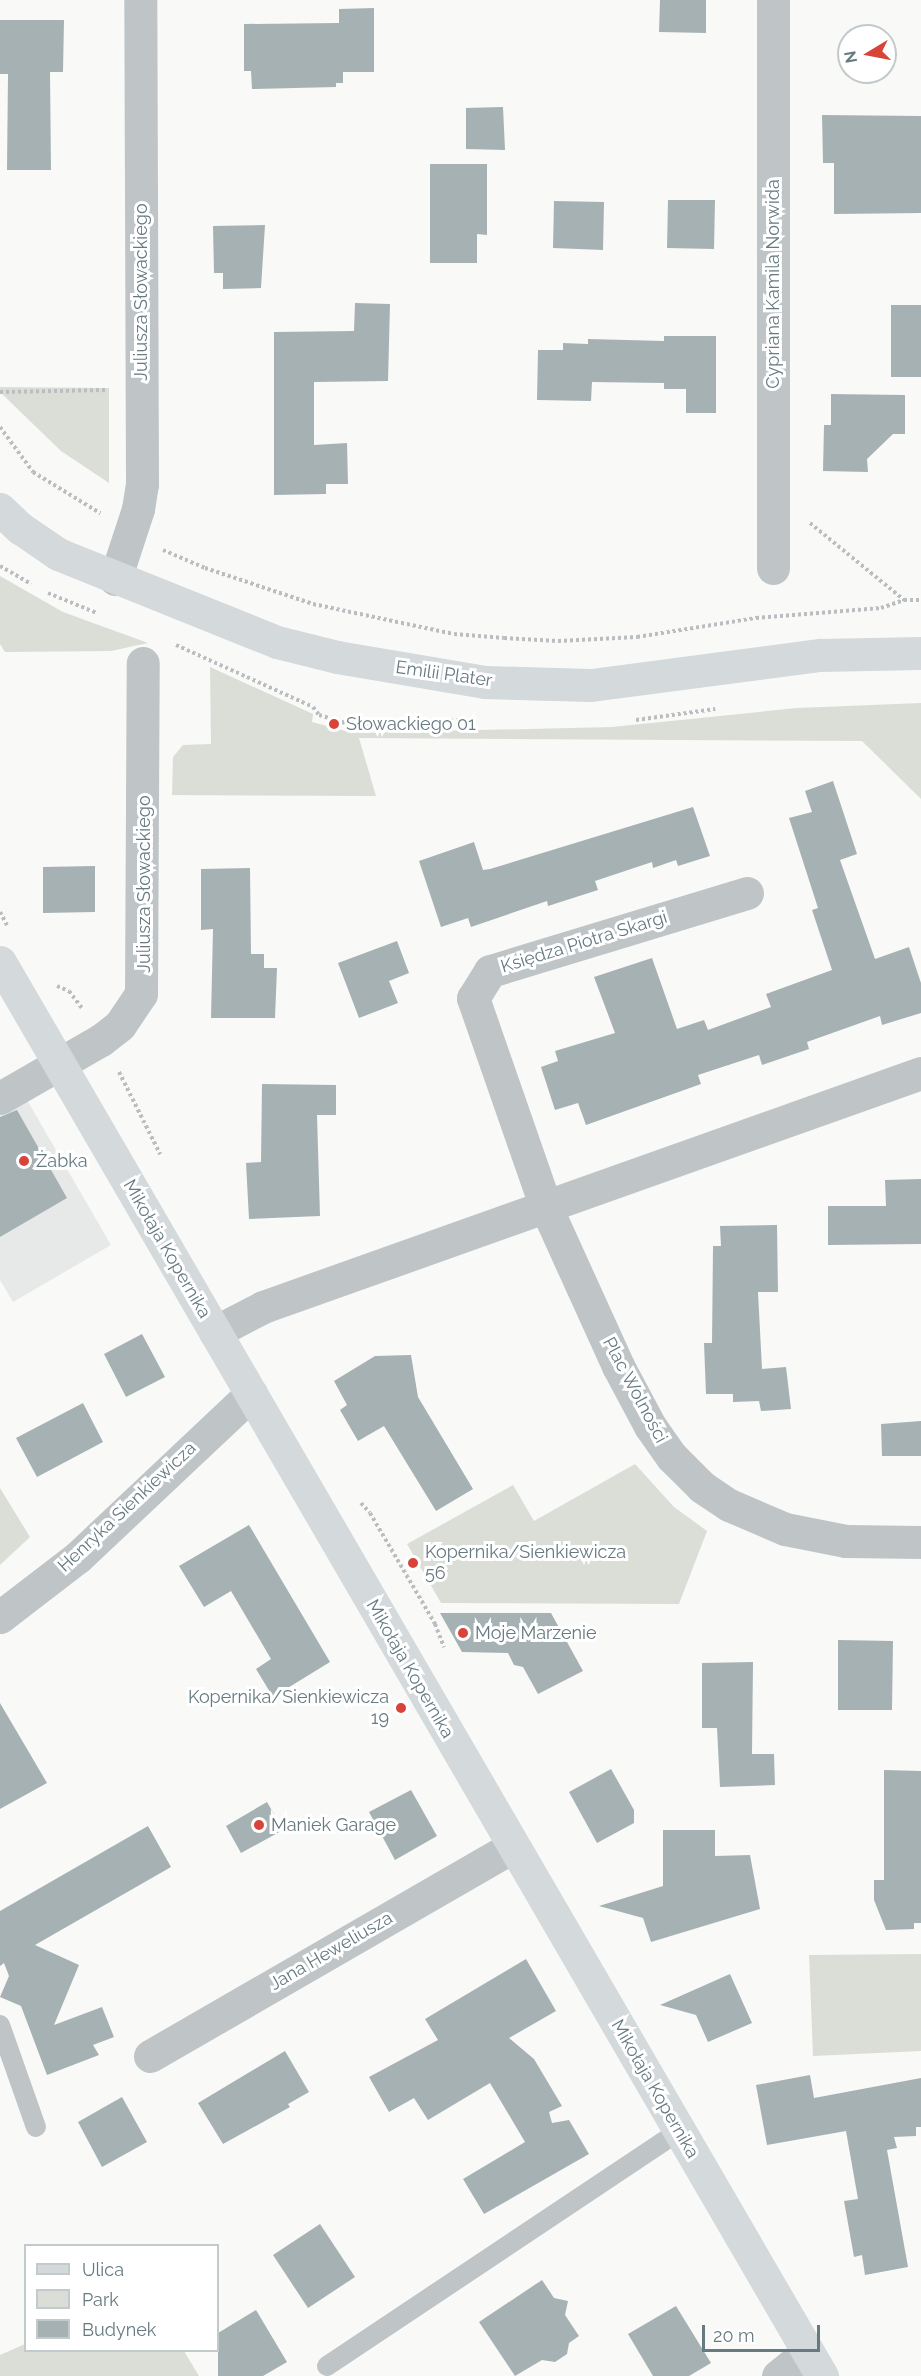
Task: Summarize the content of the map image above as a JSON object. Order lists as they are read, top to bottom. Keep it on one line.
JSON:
{"streets":{"street":["Cypriana Kamila Norwida","Juliusza Słowackiego","Emilii Plater","Księdza Piotra Skargi","Mikołaja Kopernika","Plac Wolności","Henryka Sienkiewicza","Jana Heweliusza"]},"crossings":[["Juliusza Słowackiego","Emilii Plater"],["Juliusza Słowackiego","Mikołaja Kopernika"],["Księdza Piotra Skargi","Plac Wolności"],["Mikołaja Kopernika","Henryka Sienkiewicza"],["Mikołaja Kopernika","Jana Heweliusza"]],"places":["Słowackiego 01","Żabka","Kopernika/Sienkiewicza 56","Moje Marzenie","Kopernika/Sienkiewicza 19","Maniek Garage"],"legend":["Ulica","Park","Budynek"],"scale_bar":"20 m","north":"left"}
